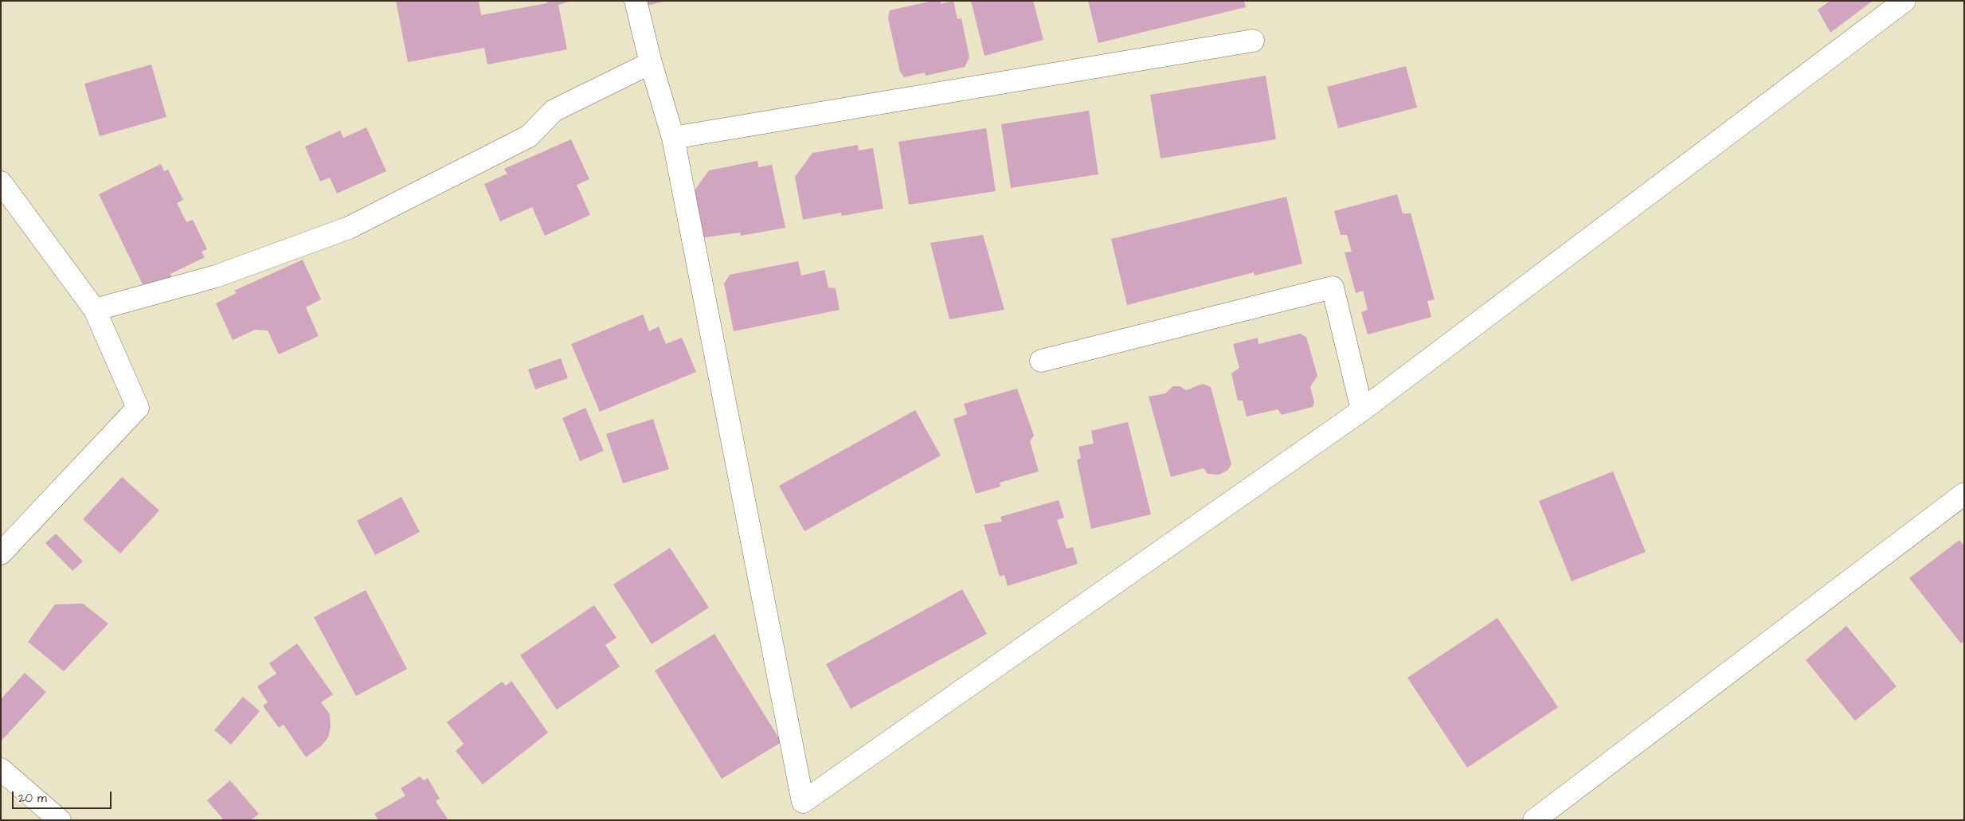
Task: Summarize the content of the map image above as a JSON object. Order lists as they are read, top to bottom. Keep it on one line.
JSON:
{"scale_bar":"20 m"}
